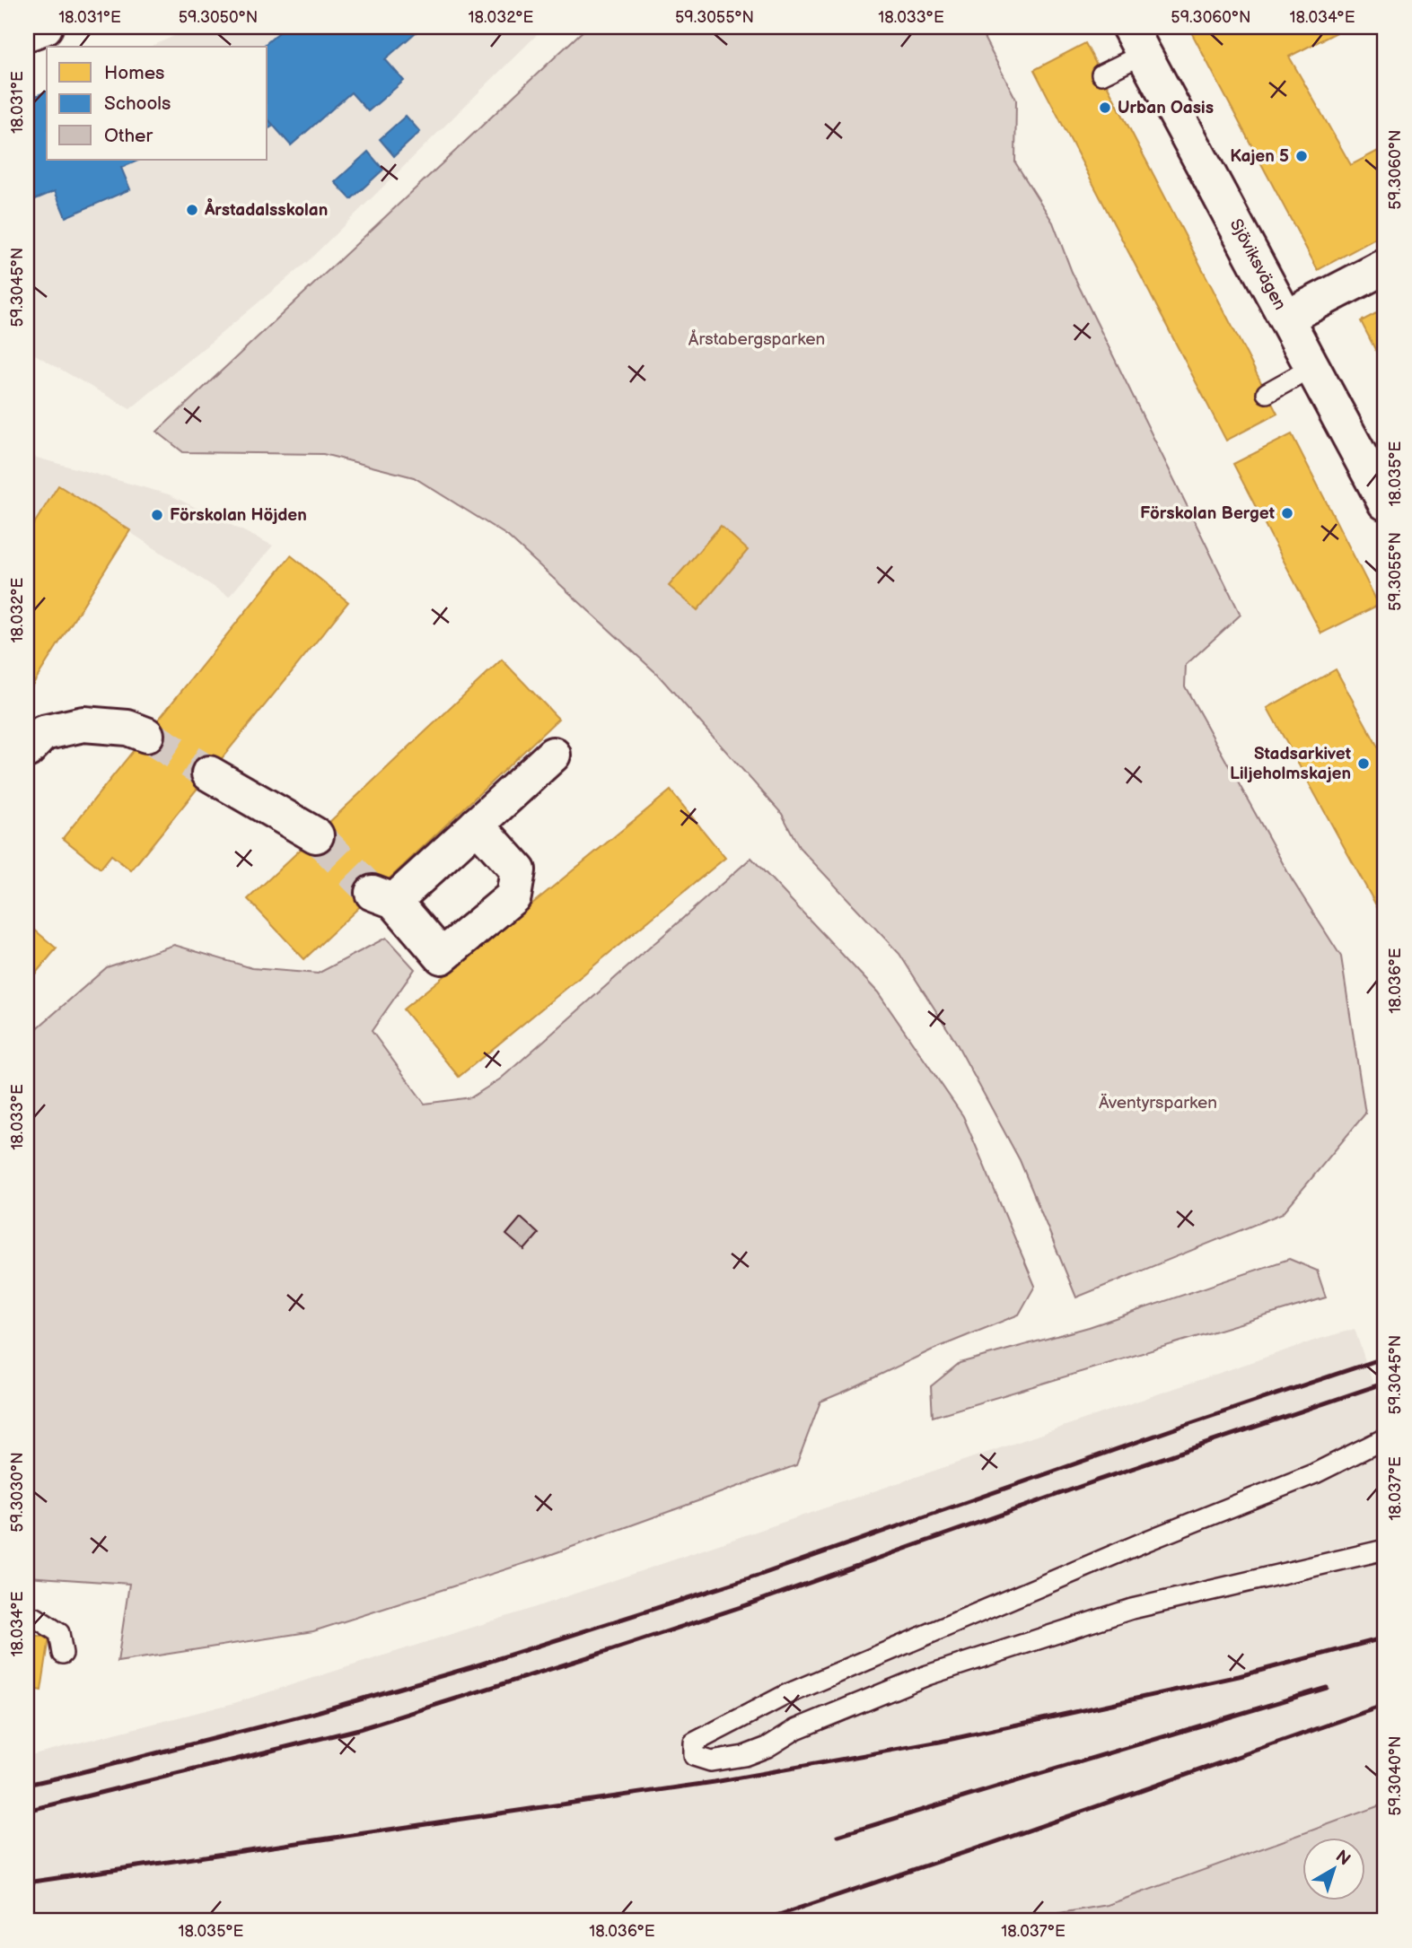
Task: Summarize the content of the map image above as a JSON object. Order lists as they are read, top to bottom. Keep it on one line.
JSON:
{"streets":{"street":["Sjöviksvägen"]},"parks":["Årstabergsparken","Äventyrsparken"],"places":["Urban Oasis","Kajen 5","Årstadalsskolan","Förskolan Berget","Förskolan Höjden","Stadsarkivet Liljeholmskajen"],"legend":["Homes","Schools","Other"],"north":"top right","coordinates":["18.031°E","59.3050°N","18.032°E","59.3055°N","18.033°E","59.3060°N","18.034°E","59.3045°N","18.035°E","18.036°E","18.037°E","59.3030°N","59.3040°N"]}
